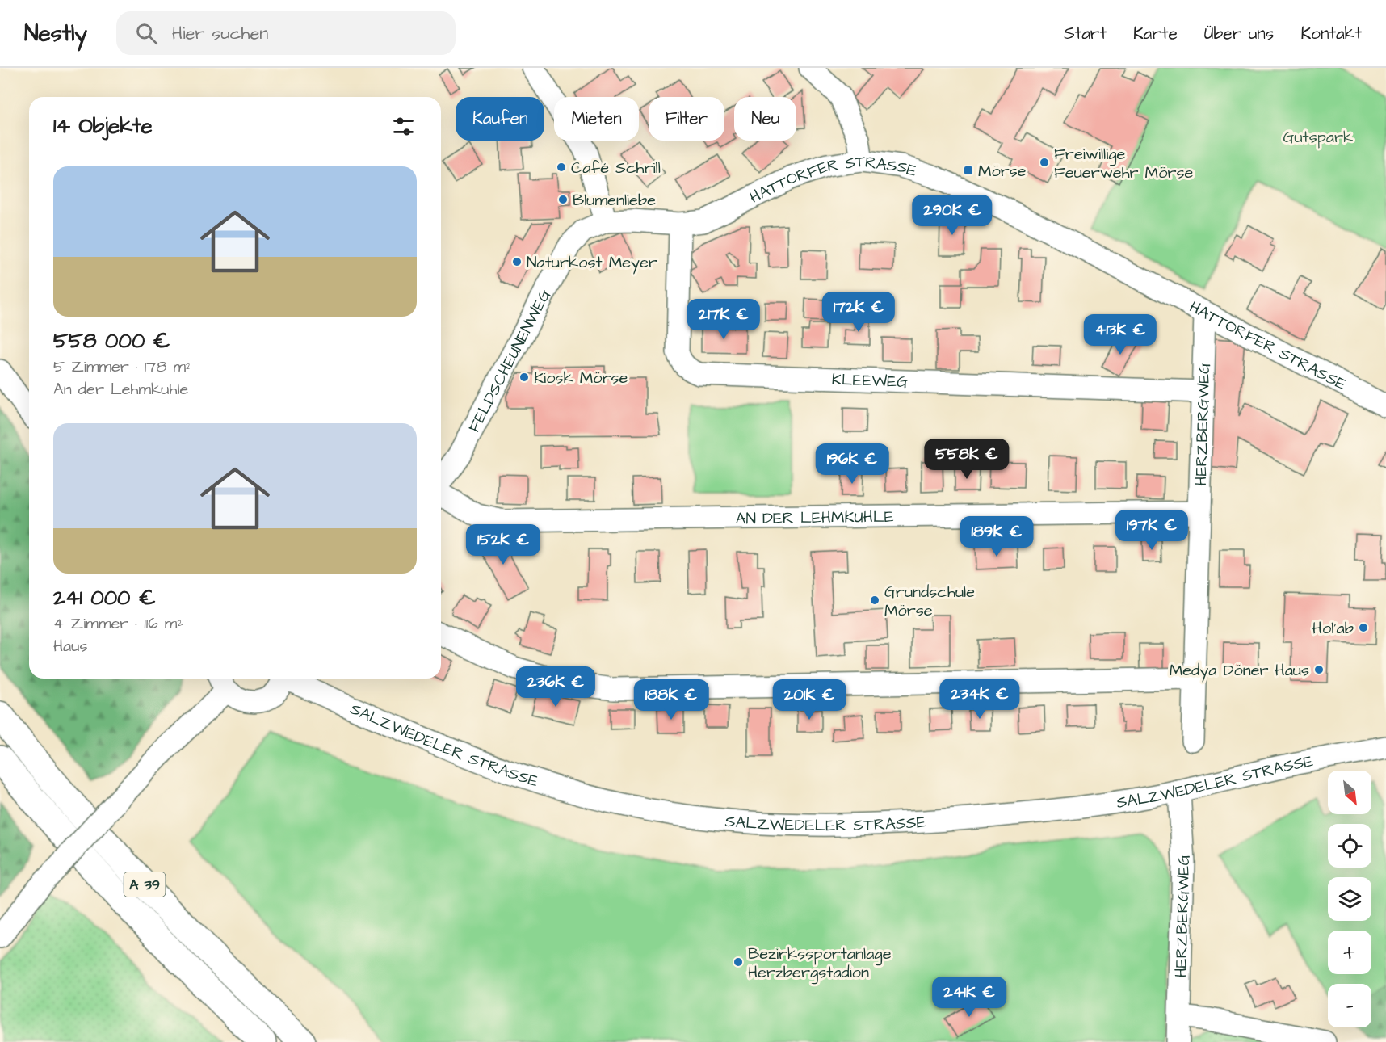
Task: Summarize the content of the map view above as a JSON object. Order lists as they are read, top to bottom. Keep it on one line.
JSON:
{"streets":{"highway":["A 39"],"street":["HATTORFER STRASSE","FELDSCHEUNENWEG","KLEEWEG","HERZBERGWEG","AN DER LEHMKUHLE","SALZWEDELER STRASSE"]},"crossings":[["HATTORFER STRASSE","FELDSCHEUNENWEG"],["HATTORFER STRASSE","KLEEWEG"],["HATTORFER STRASSE","HERZBERGWEG"],["KLEEWEG","HERZBERGWEG"],["HERZBERGWEG","AN DER LEHMKUHLE"],["HERZBERGWEG","SALZWEDELER STRASSE"]],"parks":["Gutspark"],"places":{"other":["Freiwillige Feuerwehr Mörse","Café Schrill","Blumenliebe","Naturkost Meyer","Kiosk Mörse","Grundschule Mörse","Hol'ab","Medya Döner Haus","Bezirkssportanlage Herzbergstadion"],"transit":["Mörse"]},"north":"bottom right","page":{"header":"Nestly","search":"Hier suchen","nav":["Start","Karte","Über uns","Kontakt"],"chip":["Kaufen","Mieten","Filter","Neu"],"heading":"14 Objekte","list":[{"name":"558 000 €","note":"5 Zimmer · 178 m² · An der Lehmkuhle"},{"name":"241 000 €","note":"4 Zimmer · 116 m² · Haus"}],"price":["290K €","172K €","217K €","413K €","558K €","196K €","197K €","189K €","152K €","236K €","234K €","188K €","201K €","241K €"],"map_buttons":["+","−"]}}
